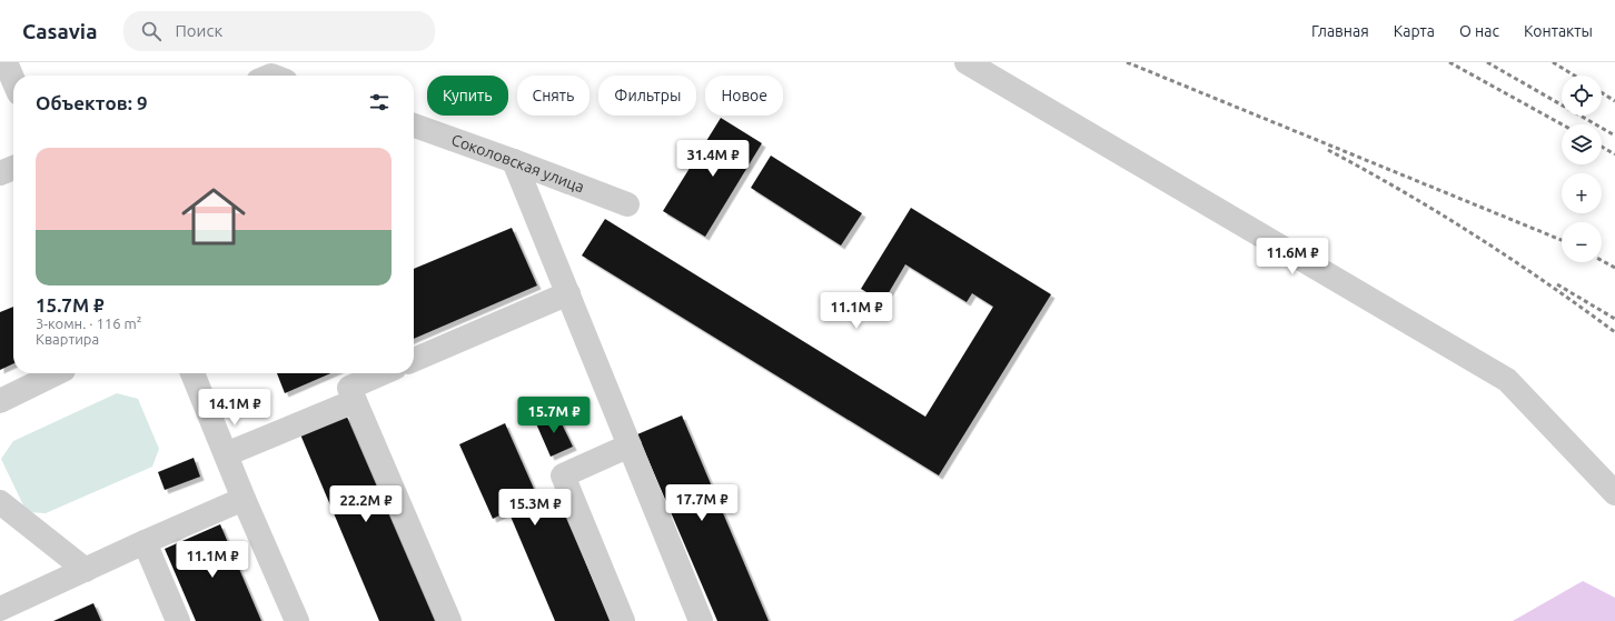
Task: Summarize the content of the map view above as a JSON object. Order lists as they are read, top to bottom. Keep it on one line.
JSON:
{"streets":{"street":["Соколовская улица"]},"page":{"header":"Casavia","search":"Поиск","nav":["Главная","Карта","О нас","Контакты"],"map_buttons":["+","−"],"chip":["Купить","Снять","Фильтры","Новое"],"heading":"Объектов: 9","list":[{"name":"15.7M ₽","note":"3-комн. · 116 m² · Квартира"}],"price":["31.4M ₽","11.6M ₽","11.1M ₽","14.1M ₽","15.7M ₽","17.7M ₽","22.2M ₽","15.3M ₽","11.1M ₽"]}}
